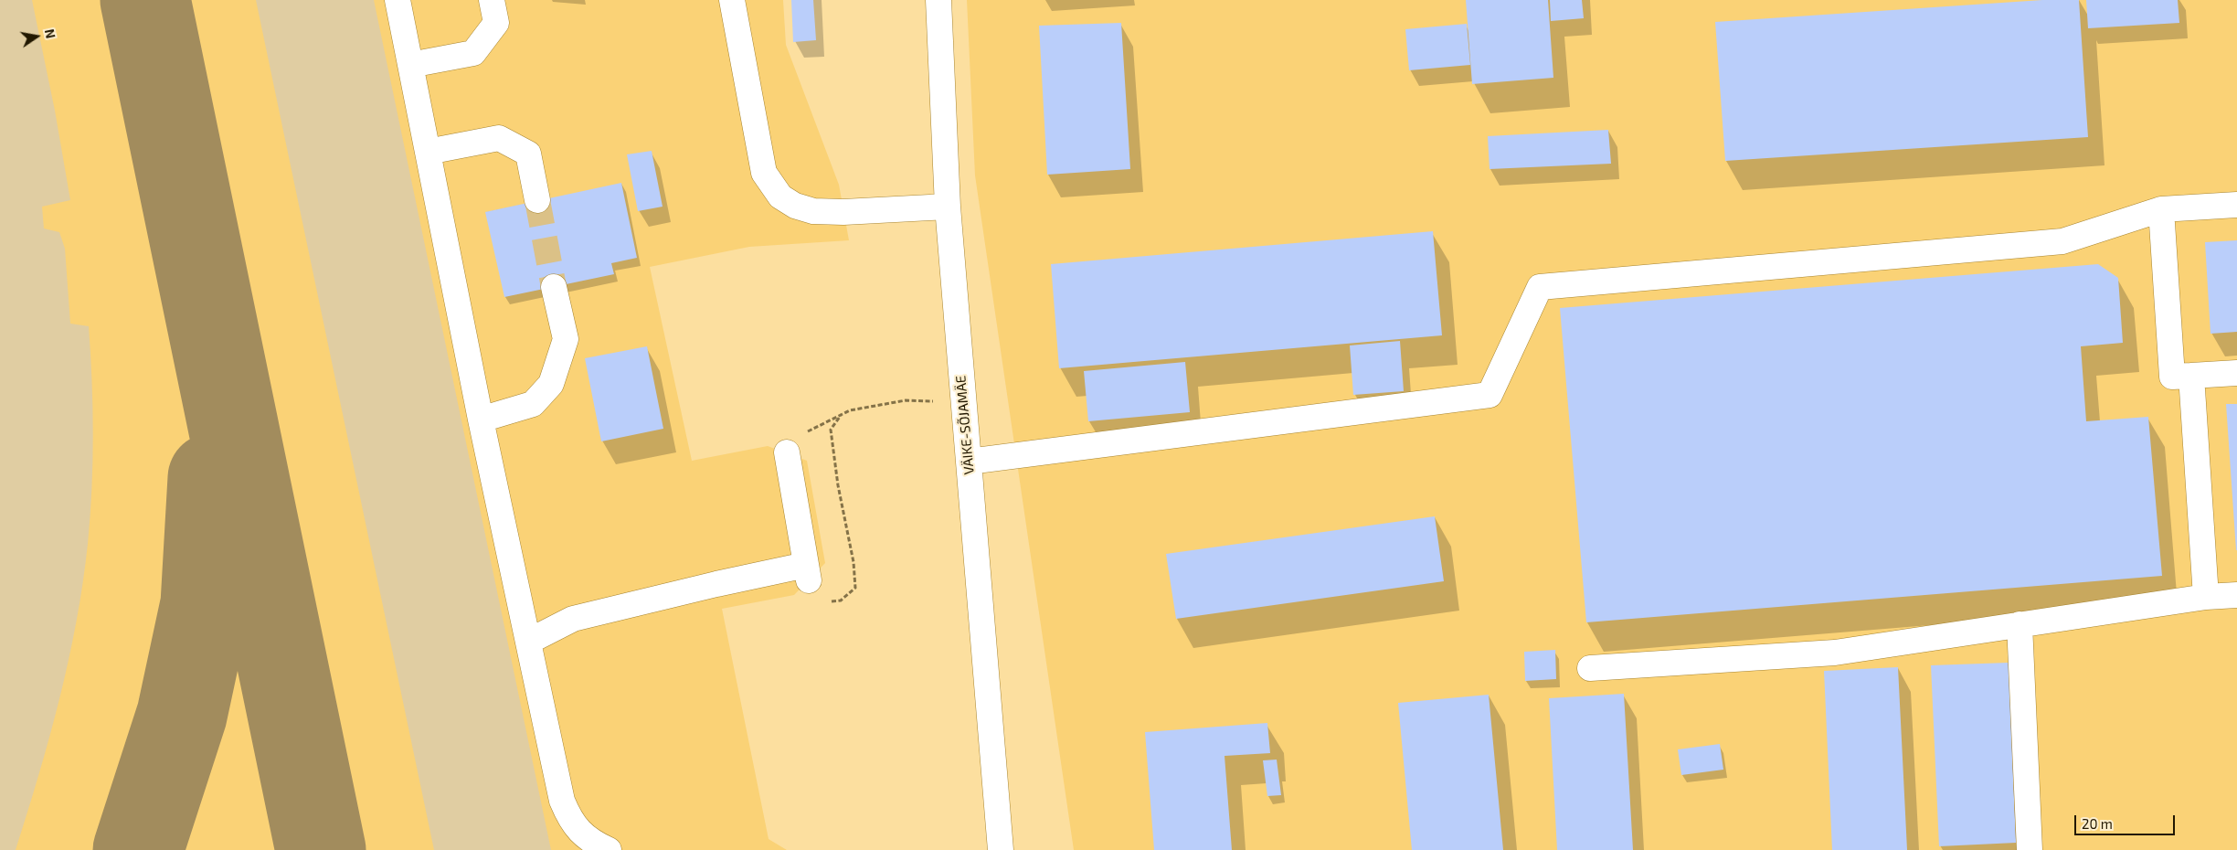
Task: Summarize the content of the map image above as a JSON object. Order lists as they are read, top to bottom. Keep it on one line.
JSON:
{"streets":{"street":["VÄIKE-SÕJAMÄE"]},"scale_bar":"20 m","north":"right"}
